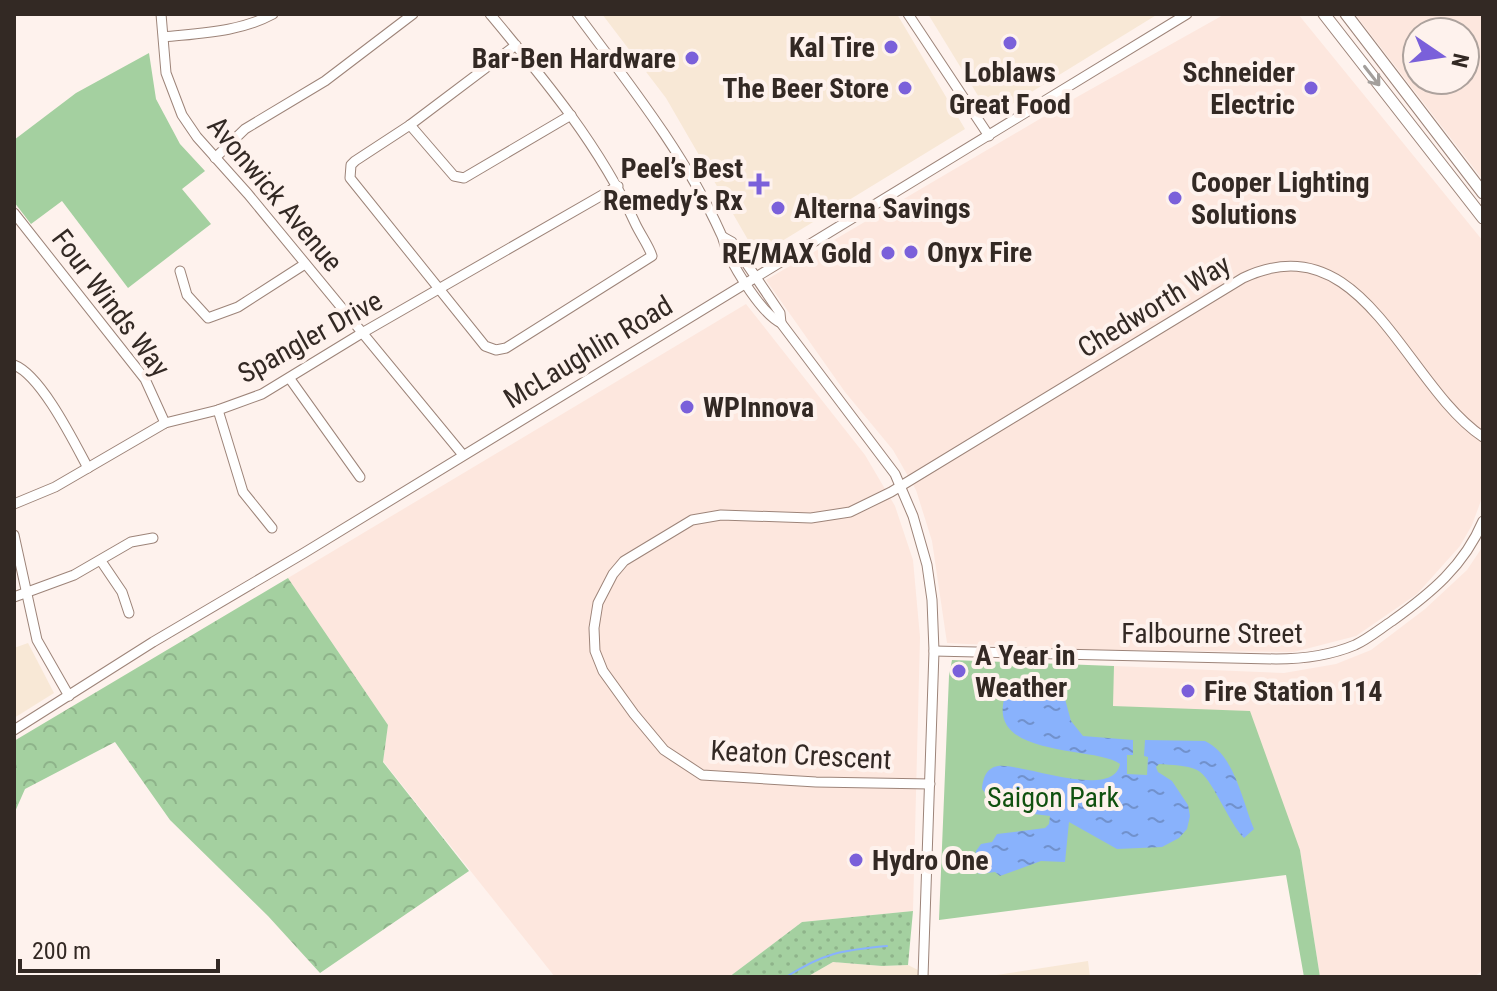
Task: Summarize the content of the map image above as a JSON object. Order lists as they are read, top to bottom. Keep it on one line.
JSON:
{"streets":{"street":["Avonwick Avenue","Four Winds Way","Chedworth Way","Spangler Drive","McLaughlin Road","Falbourne Street","Keaton Crescent"]},"crossings":[["Avonwick Avenue","Spangler Drive"],["Avonwick Avenue","McLaughlin Road"],["Four Winds Way","Spangler Drive"],["Chedworth Way","Keaton Crescent"]],"parks":["Saigon Park"],"places":{"other":["Loblaws Great Food","Kal Tire","Bar-Ben Hardware","The Beer Store","Schneider Electric","Cooper Lighting Solutions","Alterna Savings","Onyx Fire","RE/MAX Gold","WPInnova","A Year in Weather","Fire Station 114","Hydro One"],"health":["Peel’s Best Remedy’s Rx"]},"scale_bar":"200 m","north":"right"}
